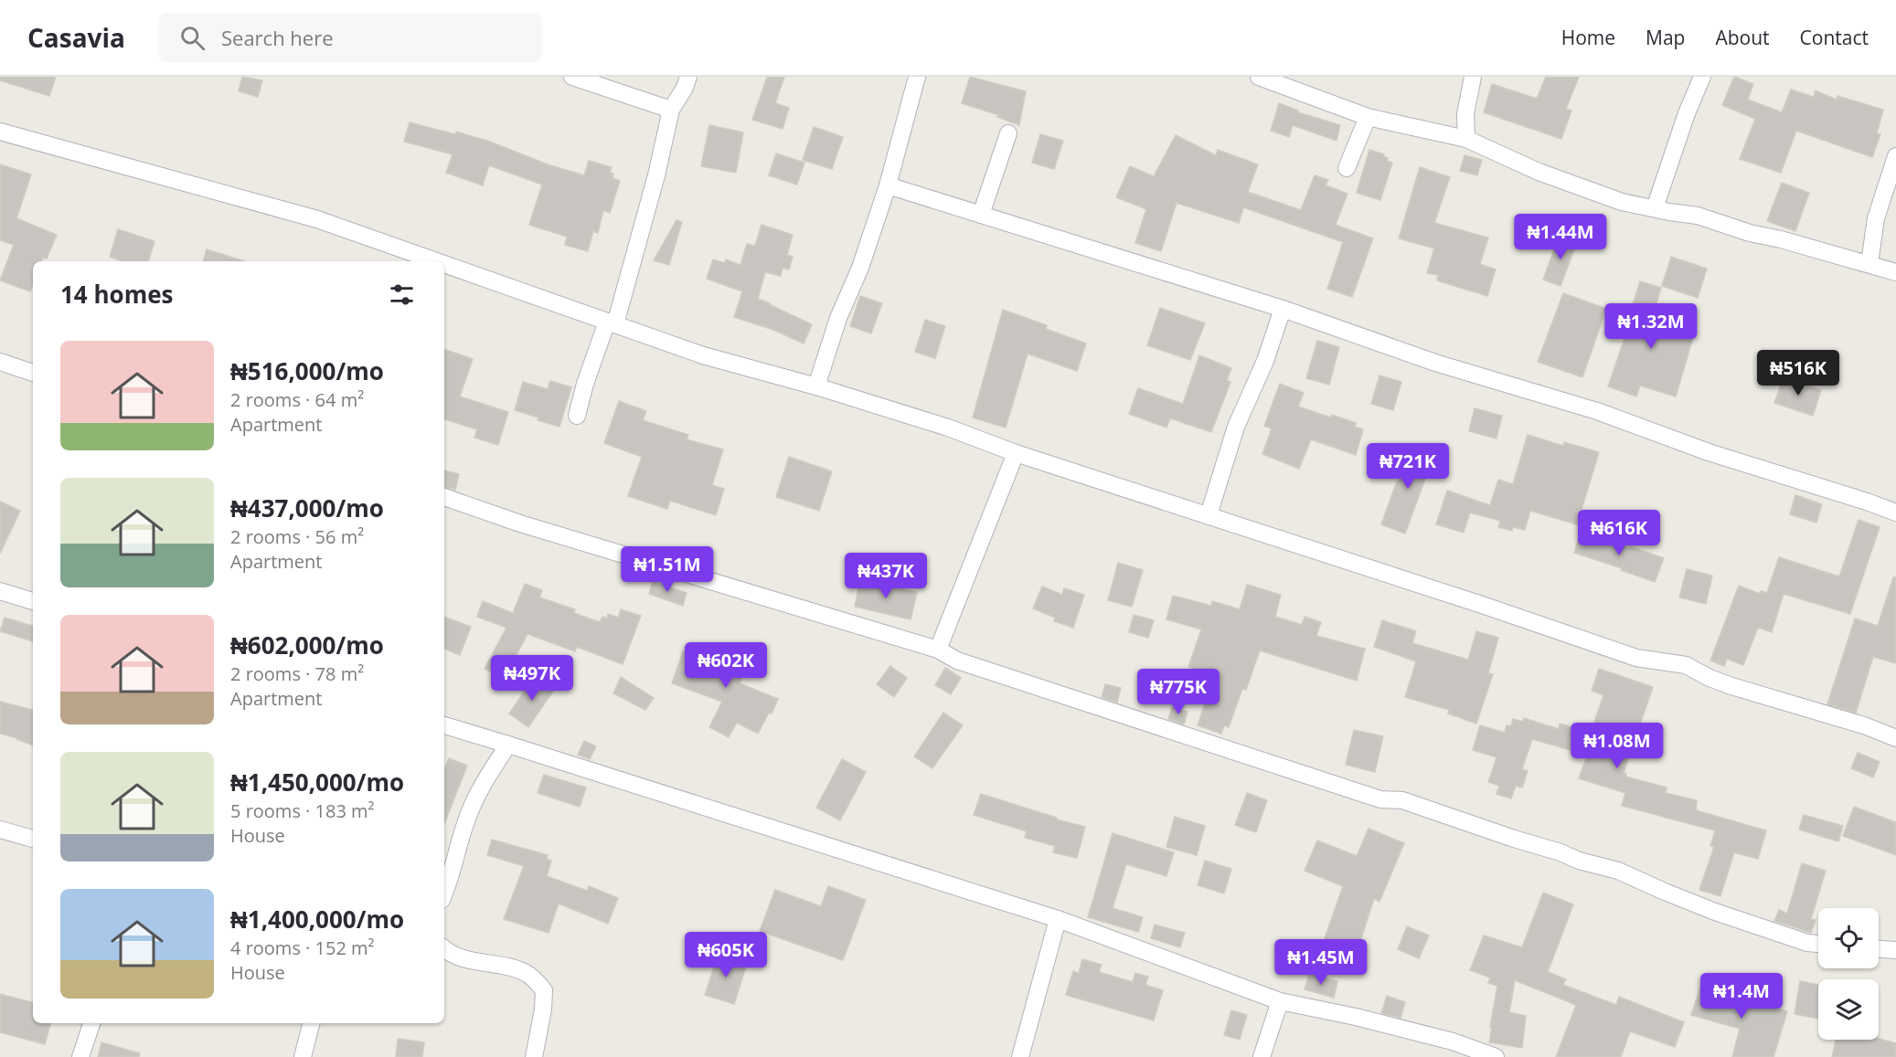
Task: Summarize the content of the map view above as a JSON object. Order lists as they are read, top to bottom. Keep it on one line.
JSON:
{"page":{"header":"Casavia","search":"Search here","nav":["Home","Map","About","Contact"],"price":["₦1.44M","₦1.32M","₦516K","₦721K","₦616K","₦1.51M","₦437K","₦602K","₦497K","₦775K","₦1.08M","₦605K","₦1.45M","₦1.4M"],"heading":"14 homes","list":[{"name":"₦516,000/mo","note":"2 rooms · 64 m² · Apartment"},{"name":"₦437,000/mo","note":"2 rooms · 56 m² · Apartment"},{"name":"₦602,000/mo","note":"2 rooms · 78 m² · Apartment"},{"name":"₦1,450,000/mo","note":"5 rooms · 183 m² · House"},{"name":"₦1,400,000/mo","note":"4 rooms · 152 m² · House"}]}}
